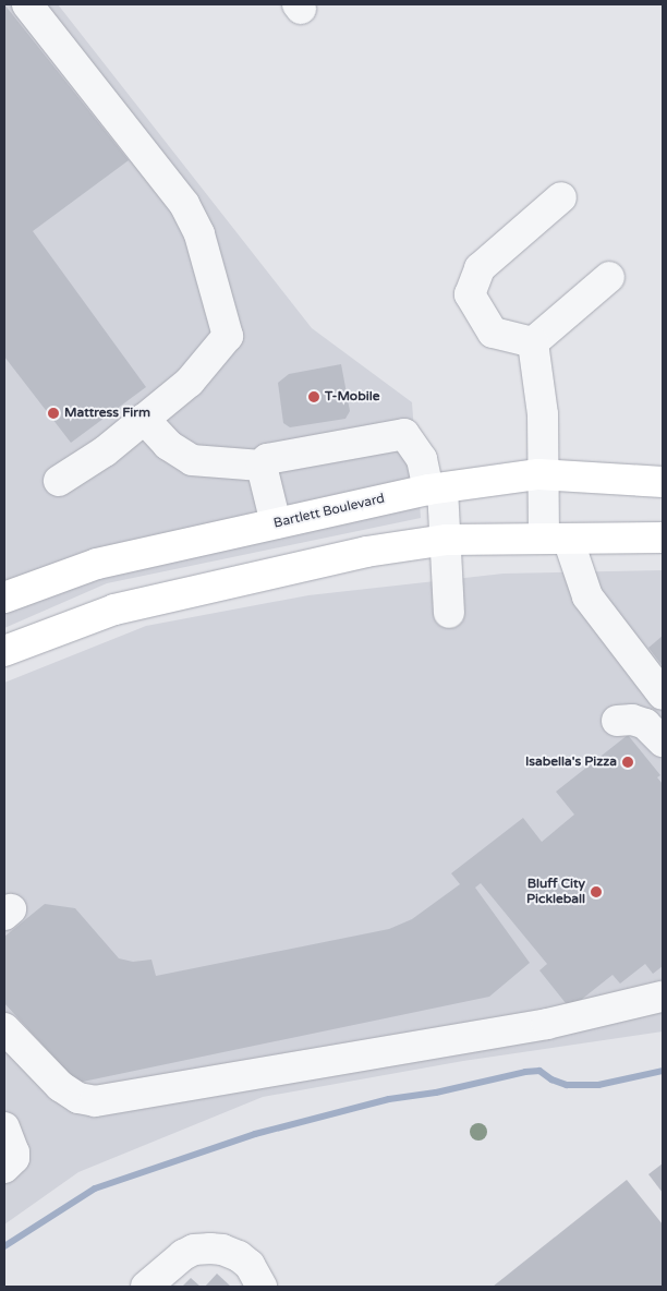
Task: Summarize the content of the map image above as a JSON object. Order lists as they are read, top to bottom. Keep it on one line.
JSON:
{"streets":{"main road":["Bartlett Boulevard"]},"places":["T-Mobile","Mattress Firm","Isabella's Pizza","Bluff City Pickleball"]}
